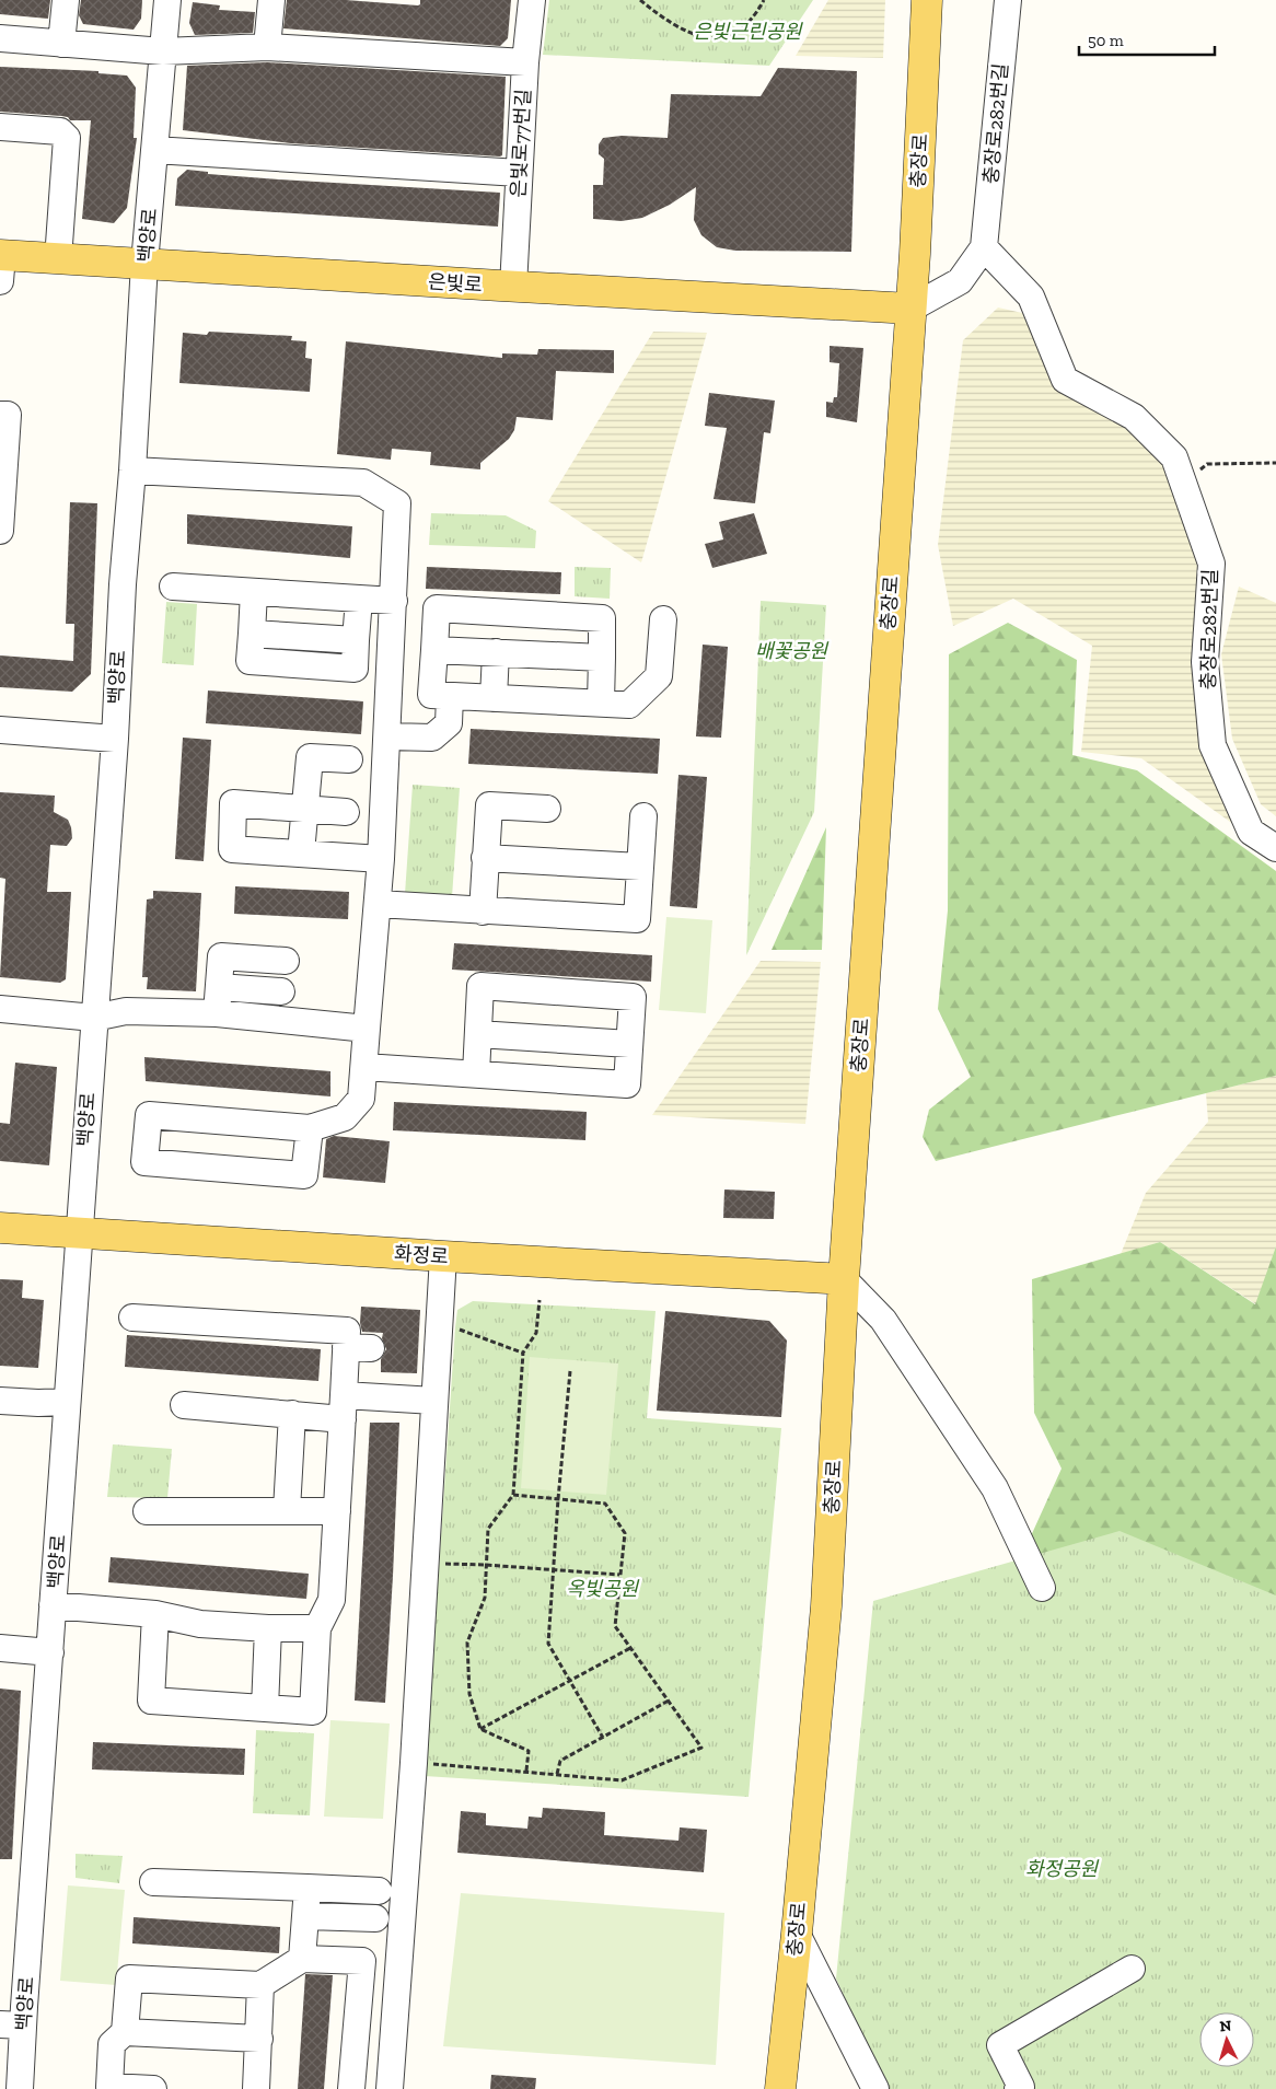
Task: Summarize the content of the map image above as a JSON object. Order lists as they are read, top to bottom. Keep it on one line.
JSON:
{"streets":{"main road":["충장로","은빛로","화정로"],"street":["충장로282번길","은빛로77번길","백양로"]},"crossings":[["은빛로77번길","은빛로"],["충장로","은빛로"],["충장로","화정로"],["백양로","은빛로"],["백양로","화정로"]],"parks":["은빛근린공원","배꽃공원","옥빛공원","화정공원"],"scale_bar":"50 m","north":"top"}
